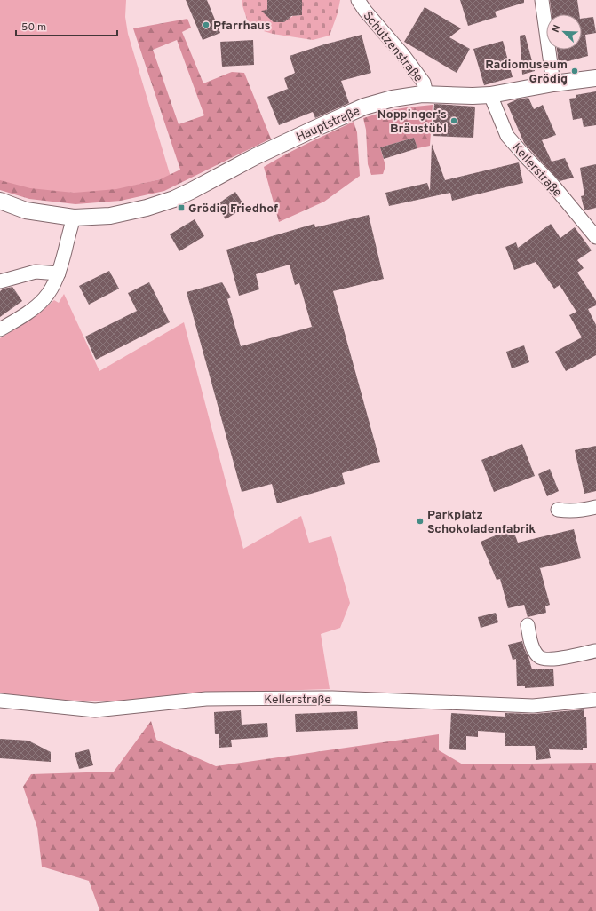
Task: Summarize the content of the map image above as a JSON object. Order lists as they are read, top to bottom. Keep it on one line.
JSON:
{"streets":{"main road":["Hauptstraße"],"street":["Schützenstraße","Kellerstraße"]},"crossings":[["Schützenstraße","Hauptstraße"],["Hauptstraße","Kellerstraße"]],"places":{"other":["Pfarrhaus","Radiomuseum Grödig","Noppinger's Bräustübl","Parkplatz Schokoladenfabrik"],"transit":["Grödig Friedhof"]},"scale_bar":"50 m","north":"top left"}
